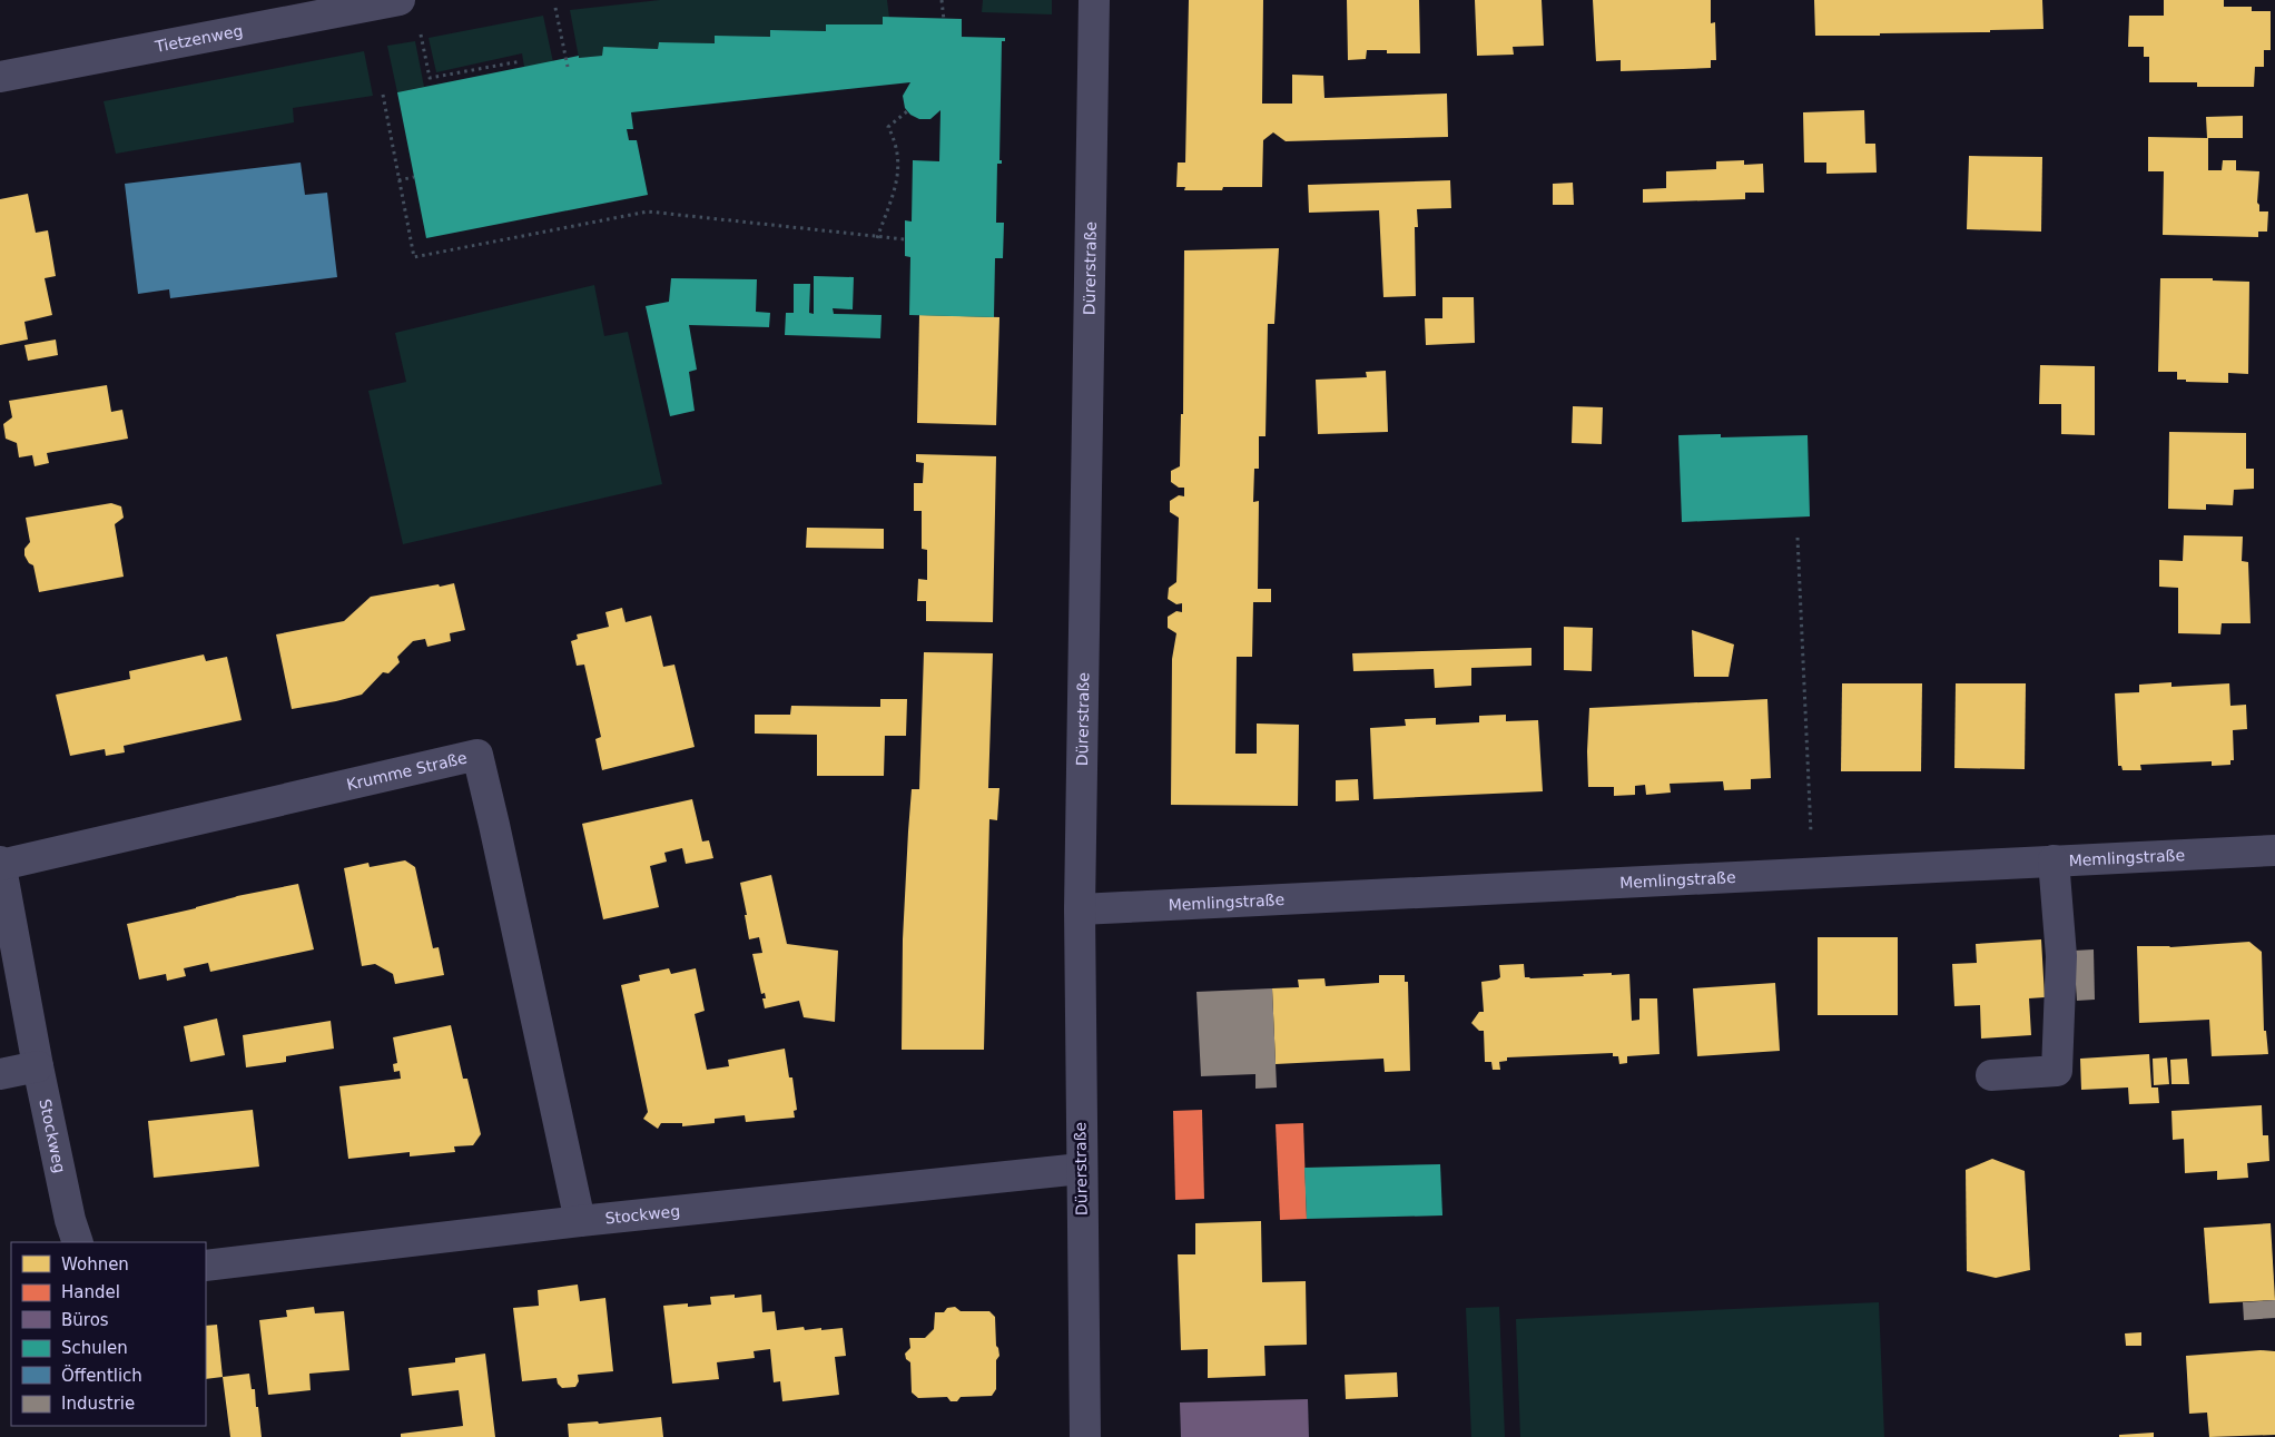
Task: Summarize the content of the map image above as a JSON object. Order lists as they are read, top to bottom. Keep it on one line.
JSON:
{"streets":{"street":["Tietzenweg","Dürerstraße","Krumme Straße","Memlingstraße","Stockweg"]},"crossings":[["Dürerstraße","Memlingstraße"],["Dürerstraße","Stockweg"],["Krumme Straße","Stockweg"]],"legend":["Wohnen","Handel","Büros","Schulen","Öffentlich","Industrie"]}
